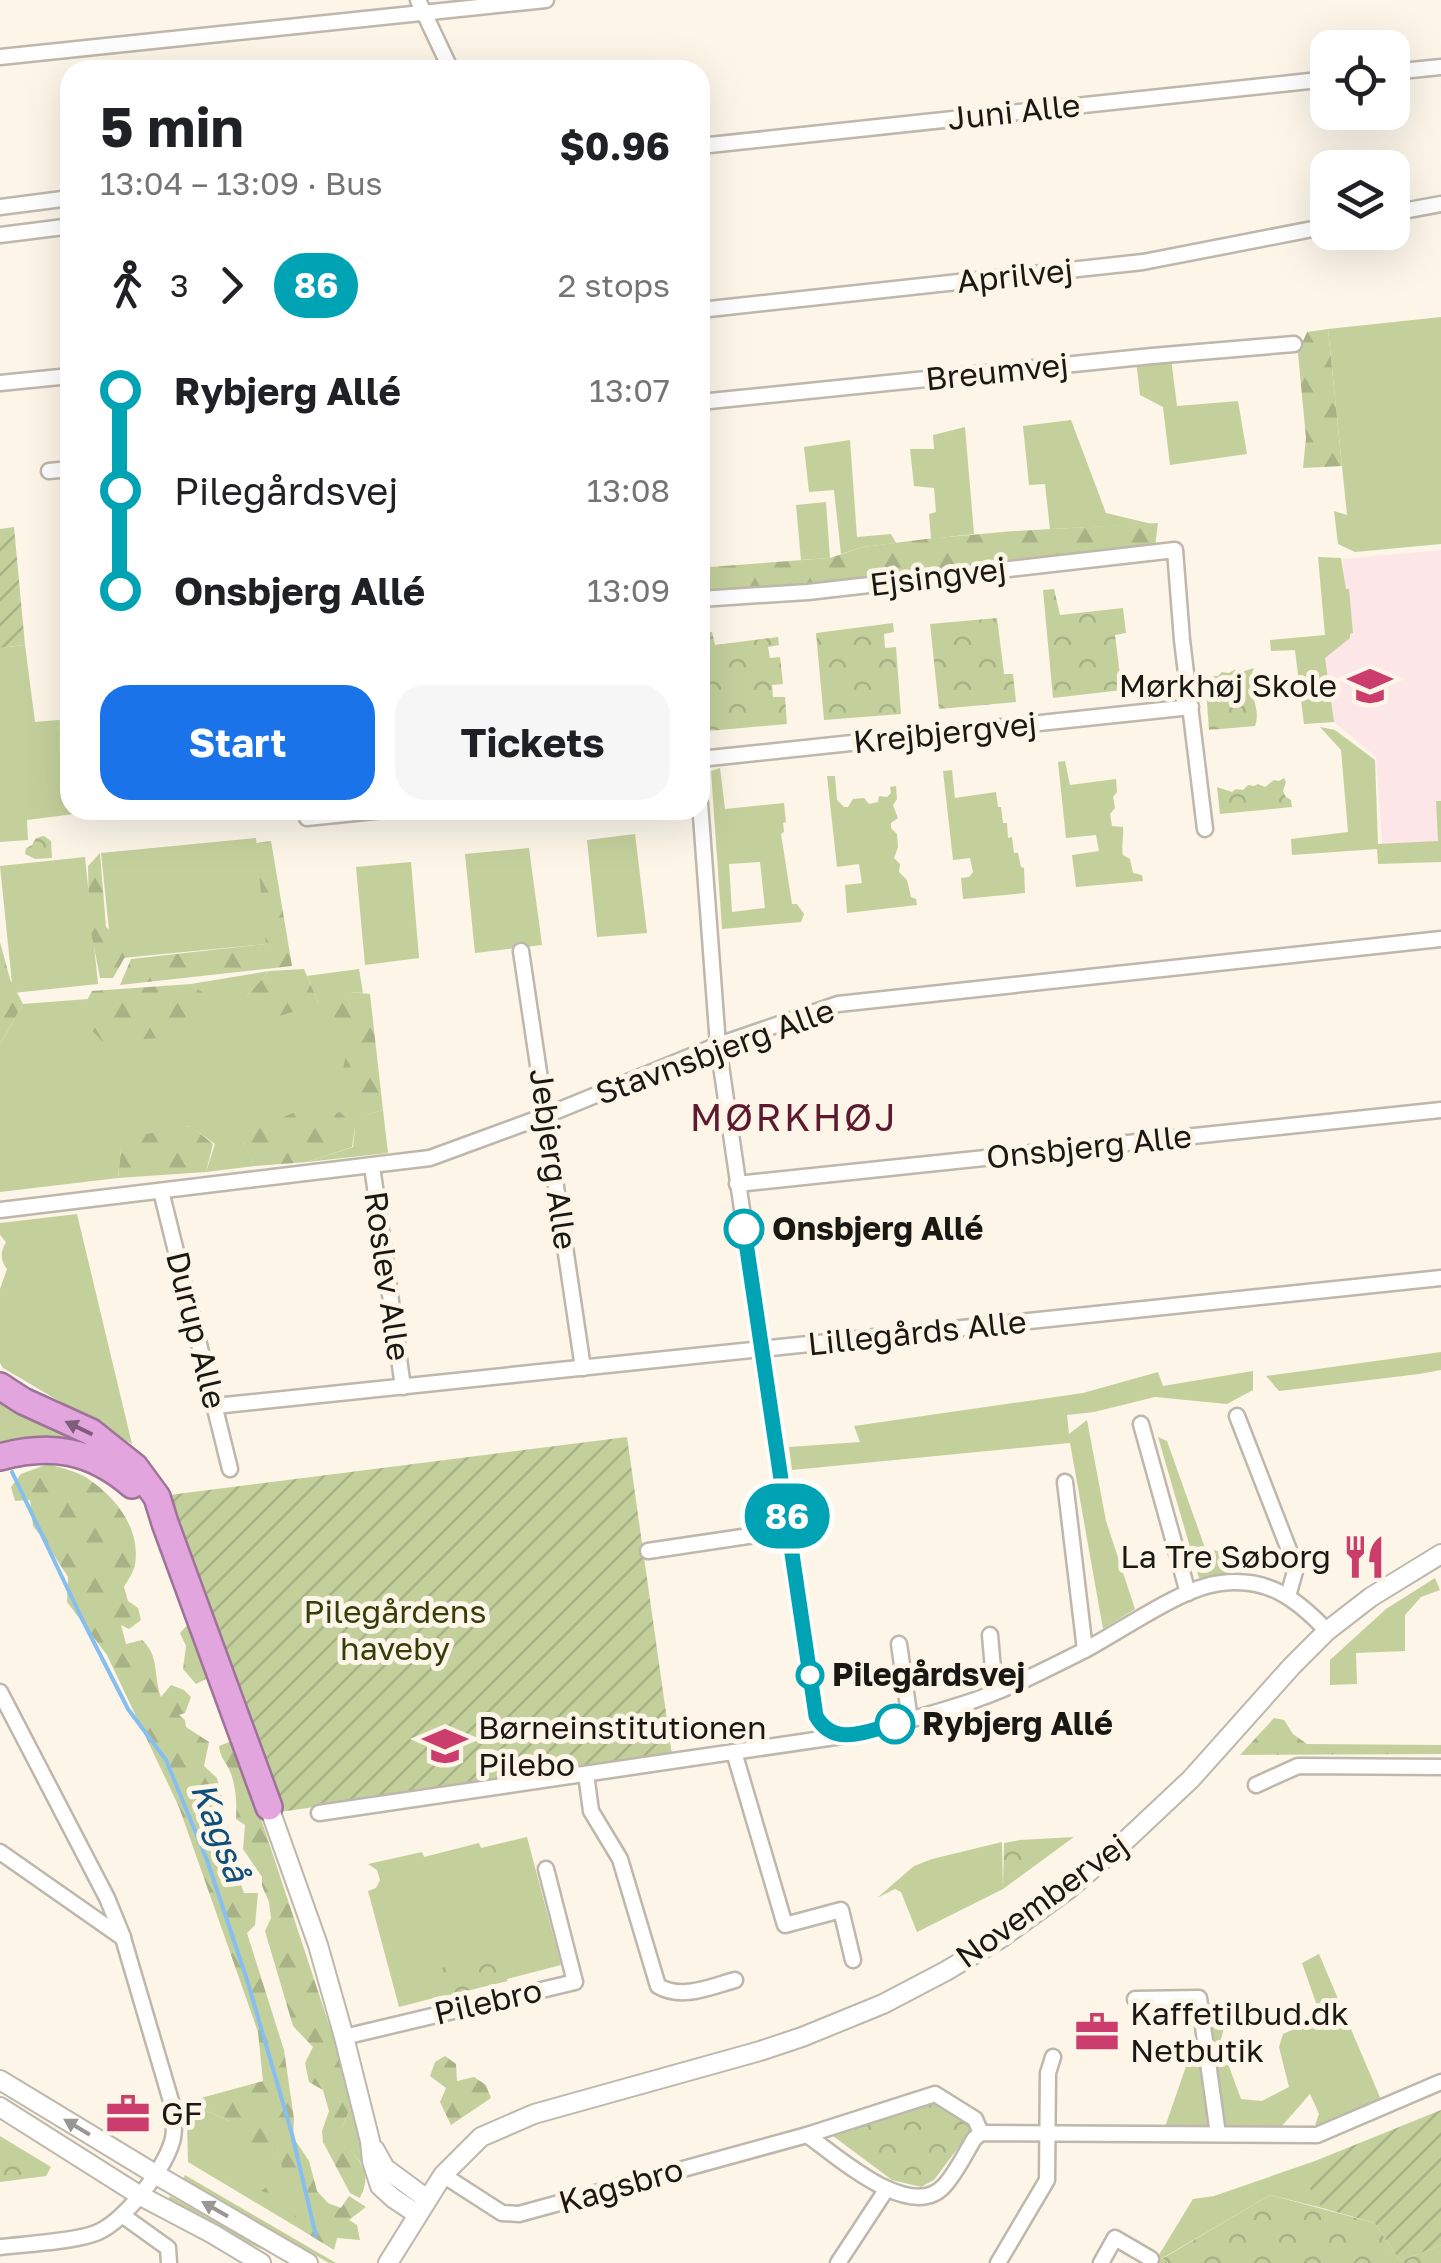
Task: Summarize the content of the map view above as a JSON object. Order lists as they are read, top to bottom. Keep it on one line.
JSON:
{"streets":{"street":["Juni Alle","Aprilvej","Breumvej","Ejsingvej","Krejbjergvej","Stavnsbjerg Alle","Onsbjerg Alle","Jebjerg Alle","Roslev Alle","Durup Alle","Lillegårds Alle","Novembervej","Pilebro","Kagsbro"]},"crossings":[["Ejsingvej","Krejbjergvej"],["Stavnsbjerg Alle","Jebjerg Alle"],["Stavnsbjerg Alle","Roslev Alle"],["Stavnsbjerg Alle","Durup Alle"],["Jebjerg Alle","Lillegårds Alle"],["Roslev Alle","Lillegårds Alle"],["Durup Alle","Lillegårds Alle"],["Novembervej","Kagsbro"]],"districts":["MØRKHØJ"],"water":["Kagså"],"parks":["Pilegårdens haveby"],"places":{"school or university":["Mørkhøj Skole","Børneinstitutionen Pilebo"],"other":["Onsbjerg Allé","Pilegårdsvej","Rybjerg Allé"],"restaurant":["La Tre Søborg"],"office":["Kaffetilbud.dk Netbutik","GF"]},"lines":["bus line 86"],"page":{"on_map":"86","heading":["5 min","13:04 – 13:09 · Bus","$0.96"],"legs":["3","86","2 stops"],"list":[{"name":"Rybjerg Allé","value":"13:07"},{"name":"Pilegårdsvej","value":"13:08"},{"name":"Onsbjerg Allé","value":"13:09"}],"buttons":["Start","Tickets"]}}
